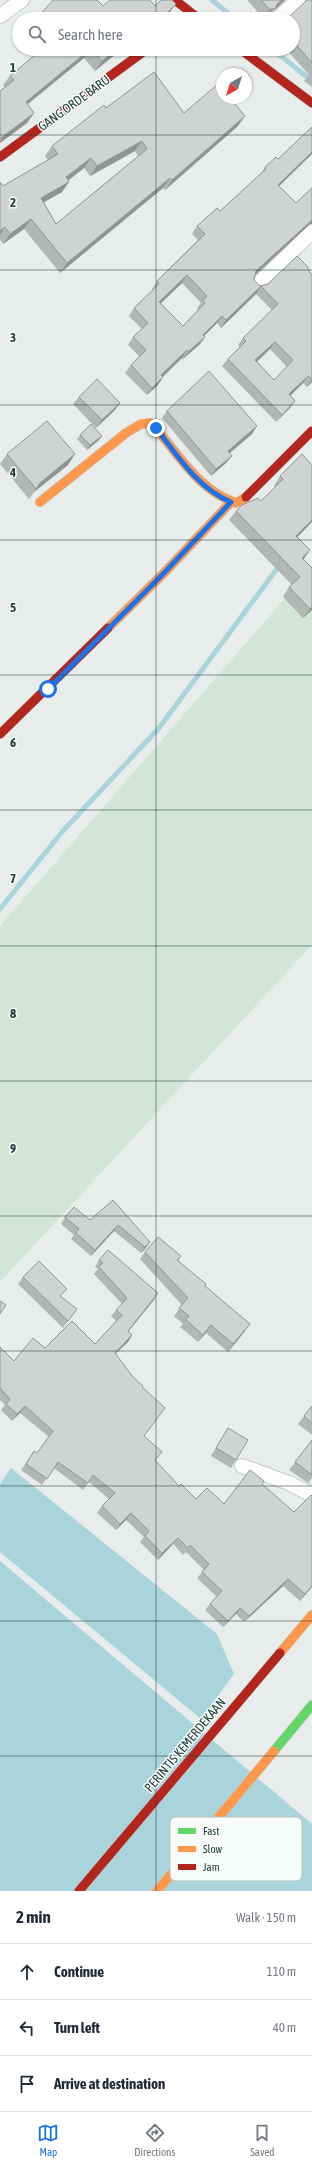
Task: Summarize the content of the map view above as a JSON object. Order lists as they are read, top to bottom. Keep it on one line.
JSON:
{"streets":{"main road":["GANG ORDE BARU","PERINTIS KEMERDEKAAN"]},"legend":["Fast","Slow","Jam"],"north":"bottom left","page":{"search":"Search here","heading":["2 min","Walk · 150 m"],"list":[["Continue","110 m"],["Turn left","40 m"],"Arrive at destination"],"nav":["Map","Directions","Saved"]},"grid":{"rows":["1","2","3","4","5","6","7","8","9"]}}
